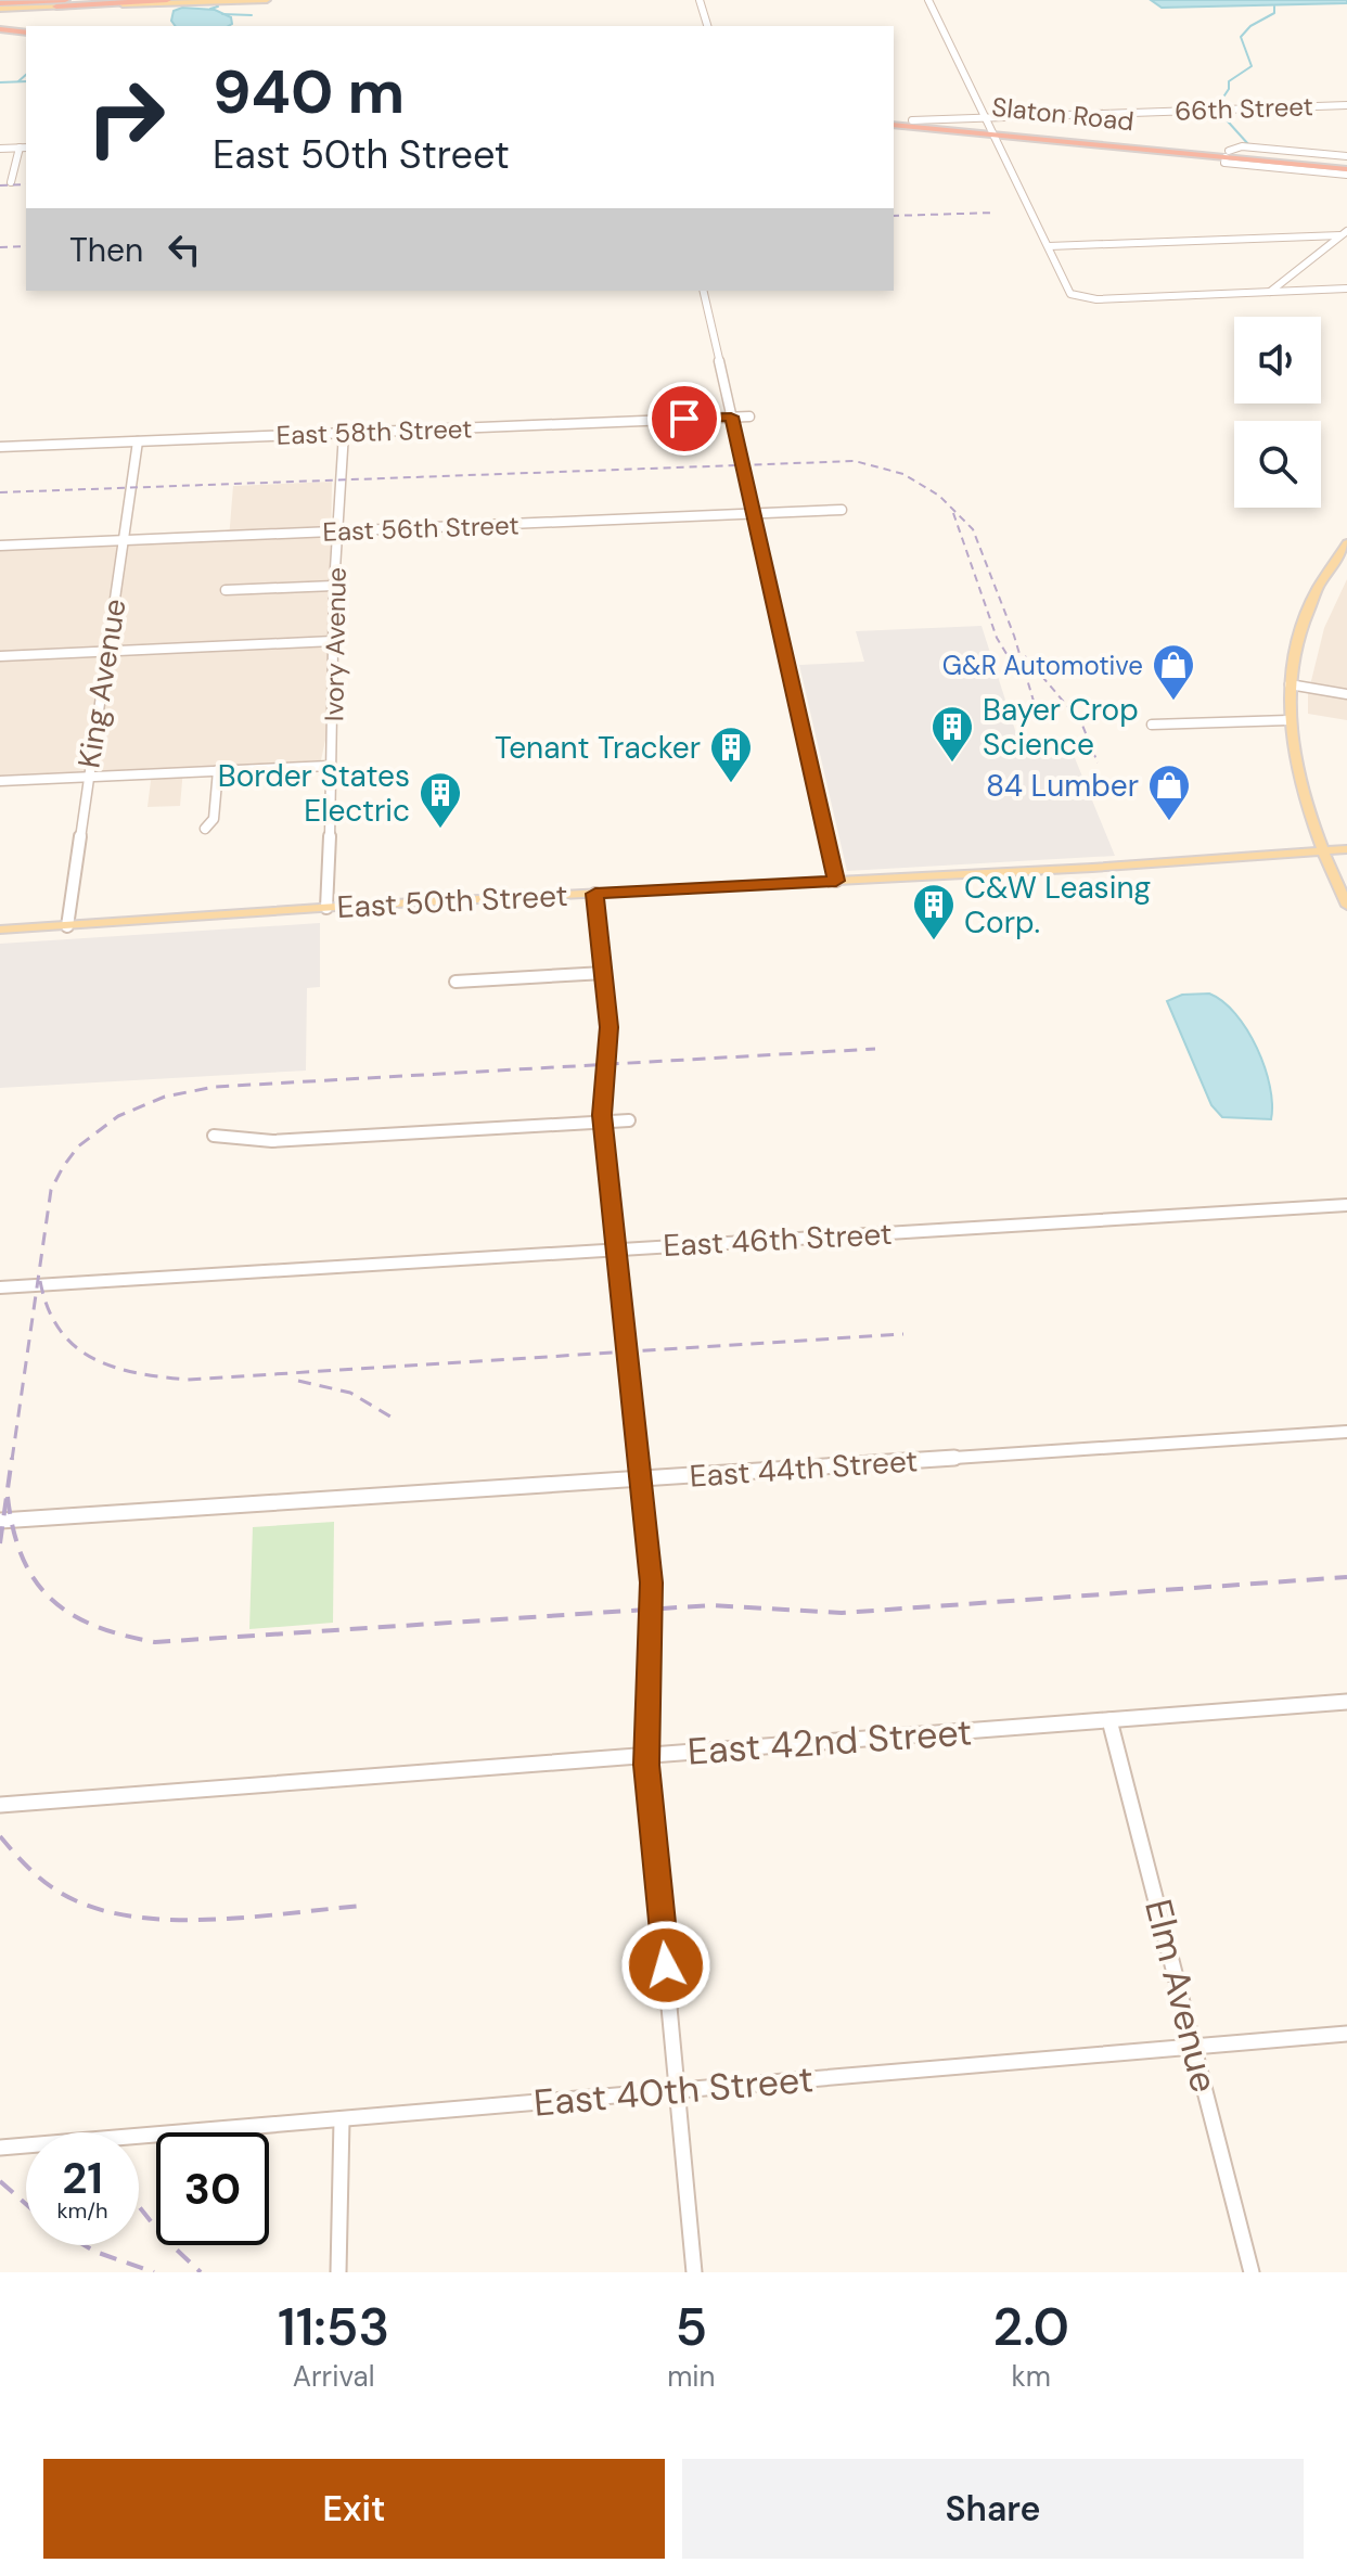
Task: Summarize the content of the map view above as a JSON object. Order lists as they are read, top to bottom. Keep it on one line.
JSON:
{"streets":{"highway":["Slaton Road"],"main road":["East 50th Street"],"street":["66th Street","East 58th Street","East 56th Street","Ivory Avenue","King Avenue","East 46th Street","East 44th Street","East 42nd Street","Elm Avenue","East 40th Street"]},"crossings":[["66th Street","Slaton Road"],["East 58th Street","Ivory Avenue"],["East 58th Street","King Avenue"],["East 56th Street","Ivory Avenue"],["East 56th Street","King Avenue"],["Ivory Avenue","East 50th Street"],["King Avenue","East 50th Street"],["East 42nd Street","Elm Avenue"],["Elm Avenue","East 40th Street"]],"places":{"shop":["G&R Automotive","84 Lumber"],"building":["Bayer Crop Science","Tenant Tracker","Border States Electric","C&W Leasing Corp."]},"page":{"turn":["940 m","East 50th Street"],"then":"Then","speed":"21 km/h","limit":"30","eta":["11:53","Arrival","5","min","2.0","km"],"buttons":["Exit","Share"]}}
